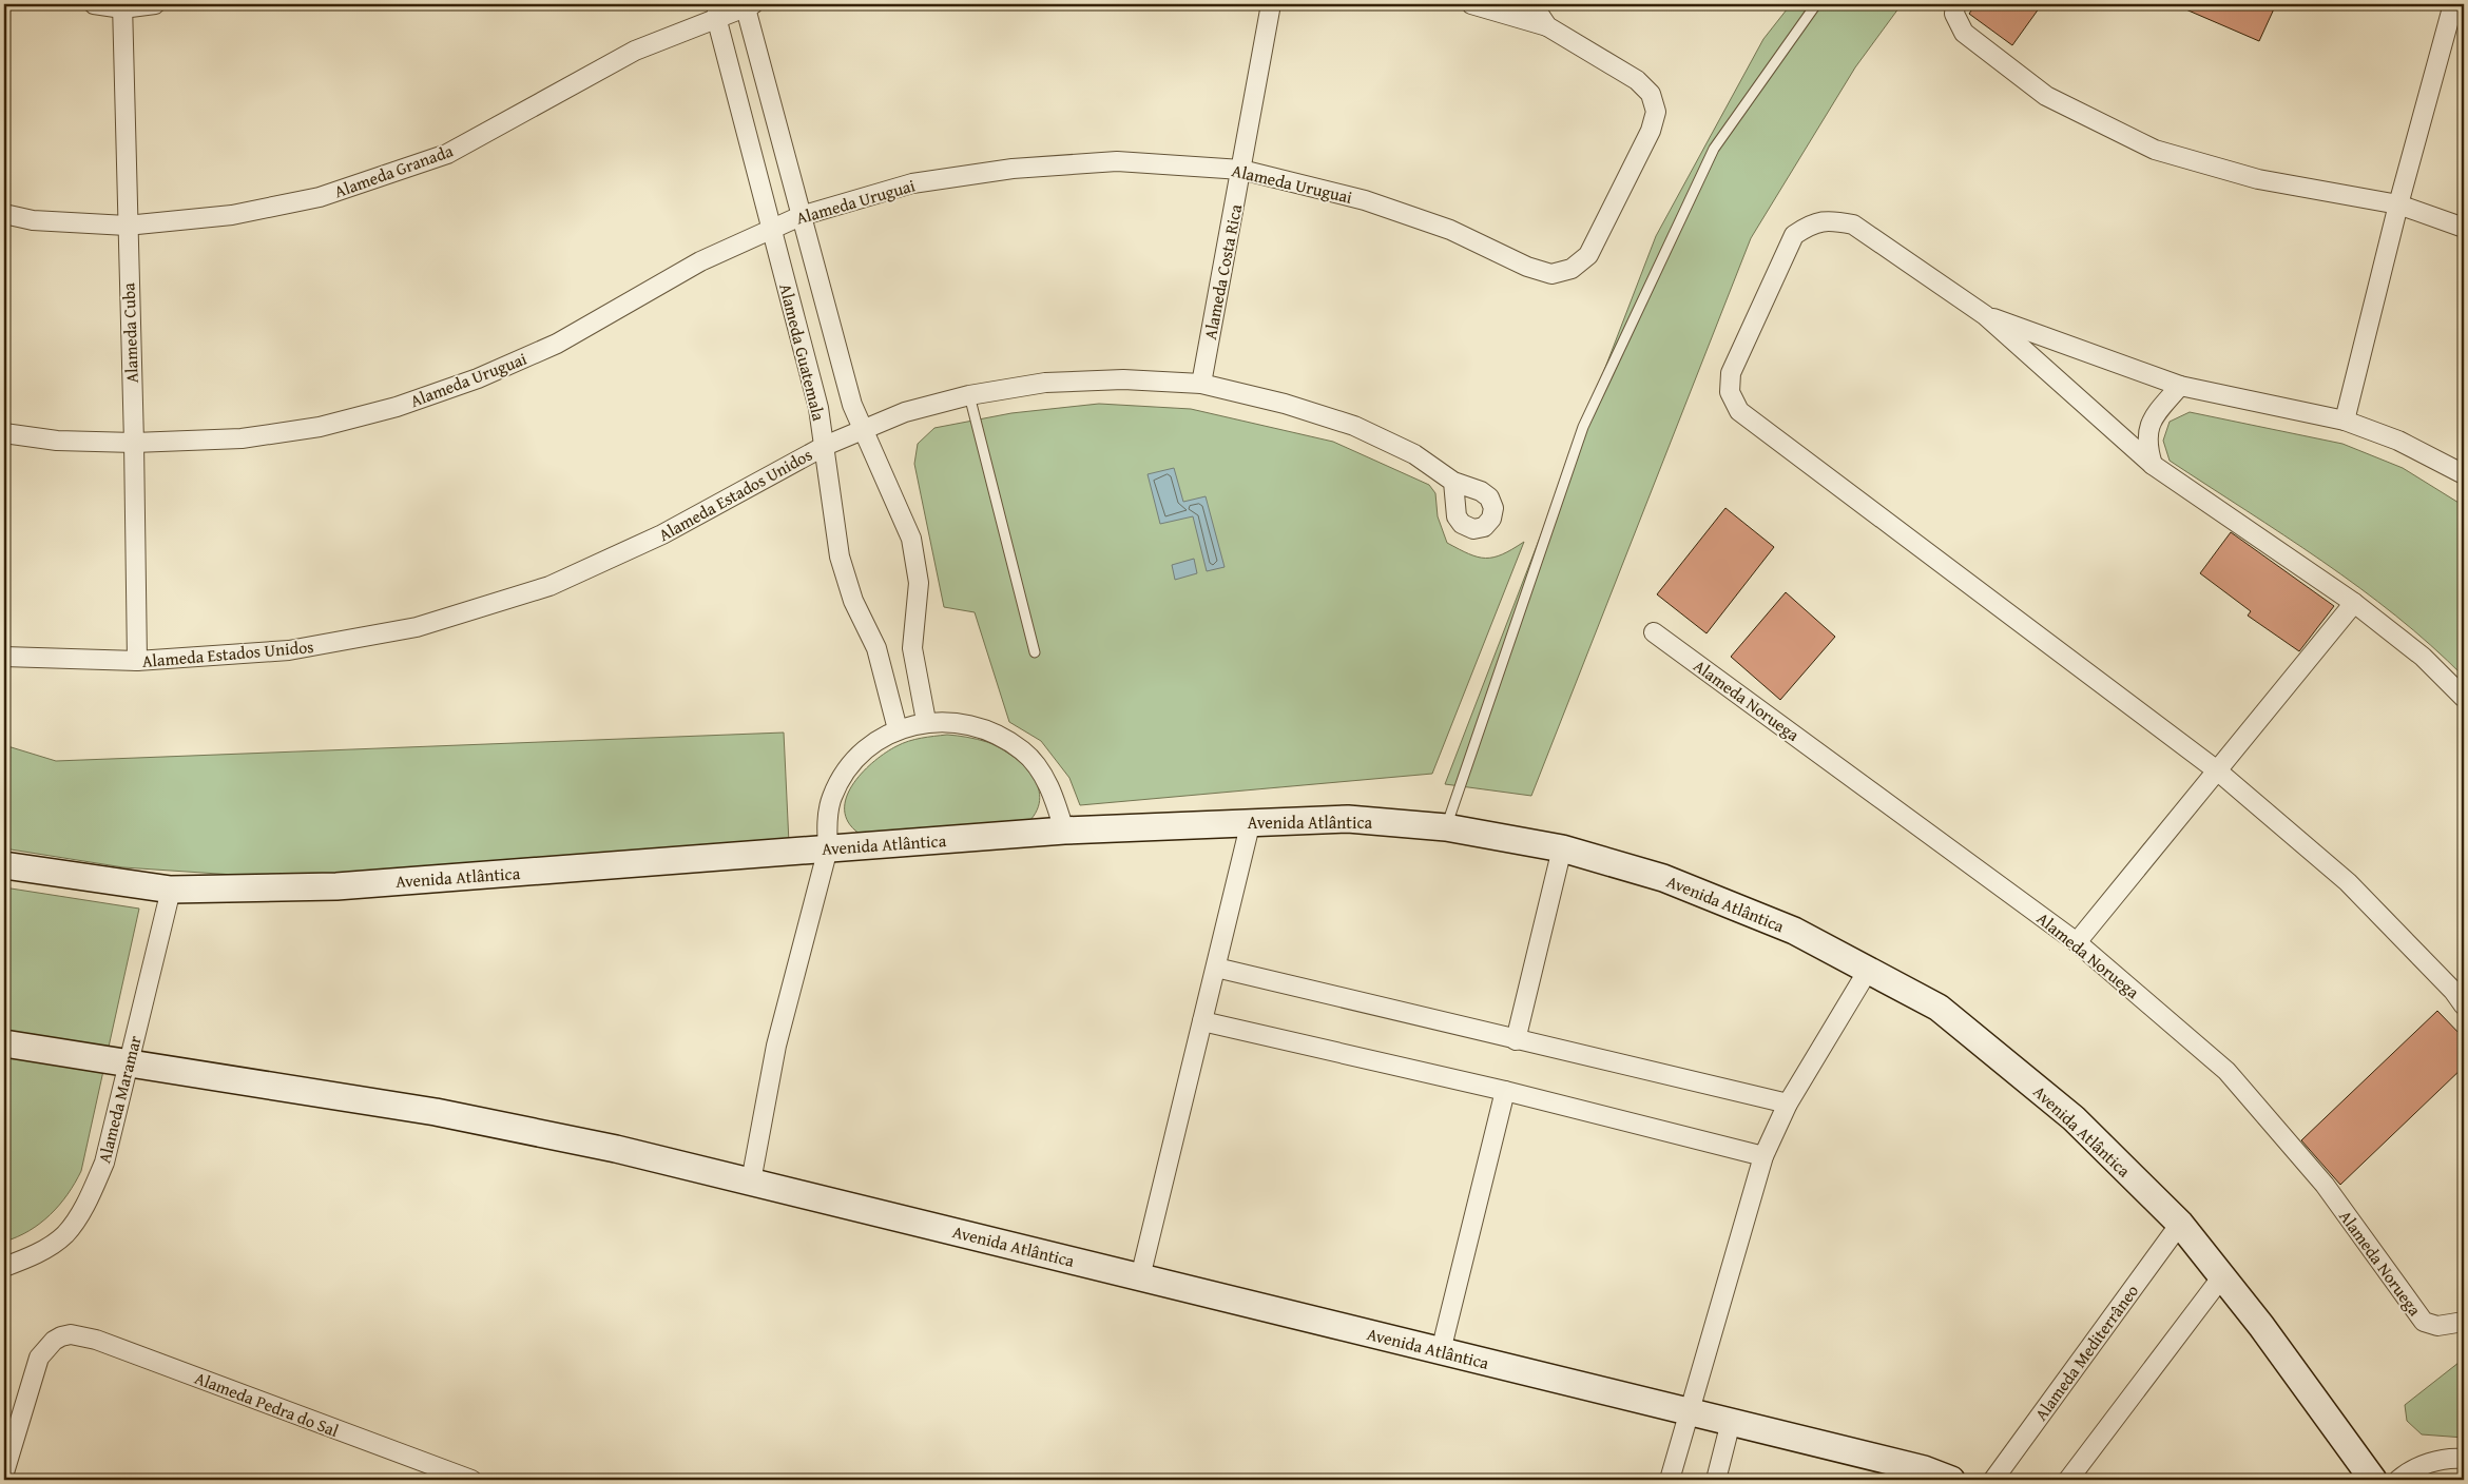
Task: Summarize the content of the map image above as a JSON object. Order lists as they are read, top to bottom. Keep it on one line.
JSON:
{"streets":{"street":["Alameda Granada","Alameda Uruguai","Alameda Costa Rica","Alameda Cuba","Alameda Guatemala","Alameda Estados Unidos","Alameda Noruega","Avenida Atlântica","Alameda Maramar","Alameda Mediterrâneo","Alameda Pedra do Sal"]},"crossings":[["Alameda Granada","Alameda Cuba"],["Alameda Granada","Alameda Guatemala"],["Alameda Uruguai","Alameda Costa Rica"],["Alameda Uruguai","Alameda Cuba"],["Alameda Uruguai","Alameda Guatemala"],["Alameda Costa Rica","Alameda Estados Unidos"],["Alameda Cuba","Alameda Estados Unidos"],["Alameda Guatemala","Alameda Estados Unidos"],["Avenida Atlântica","Alameda Maramar"],["Avenida Atlântica","Alameda Mediterrâneo"]]}
